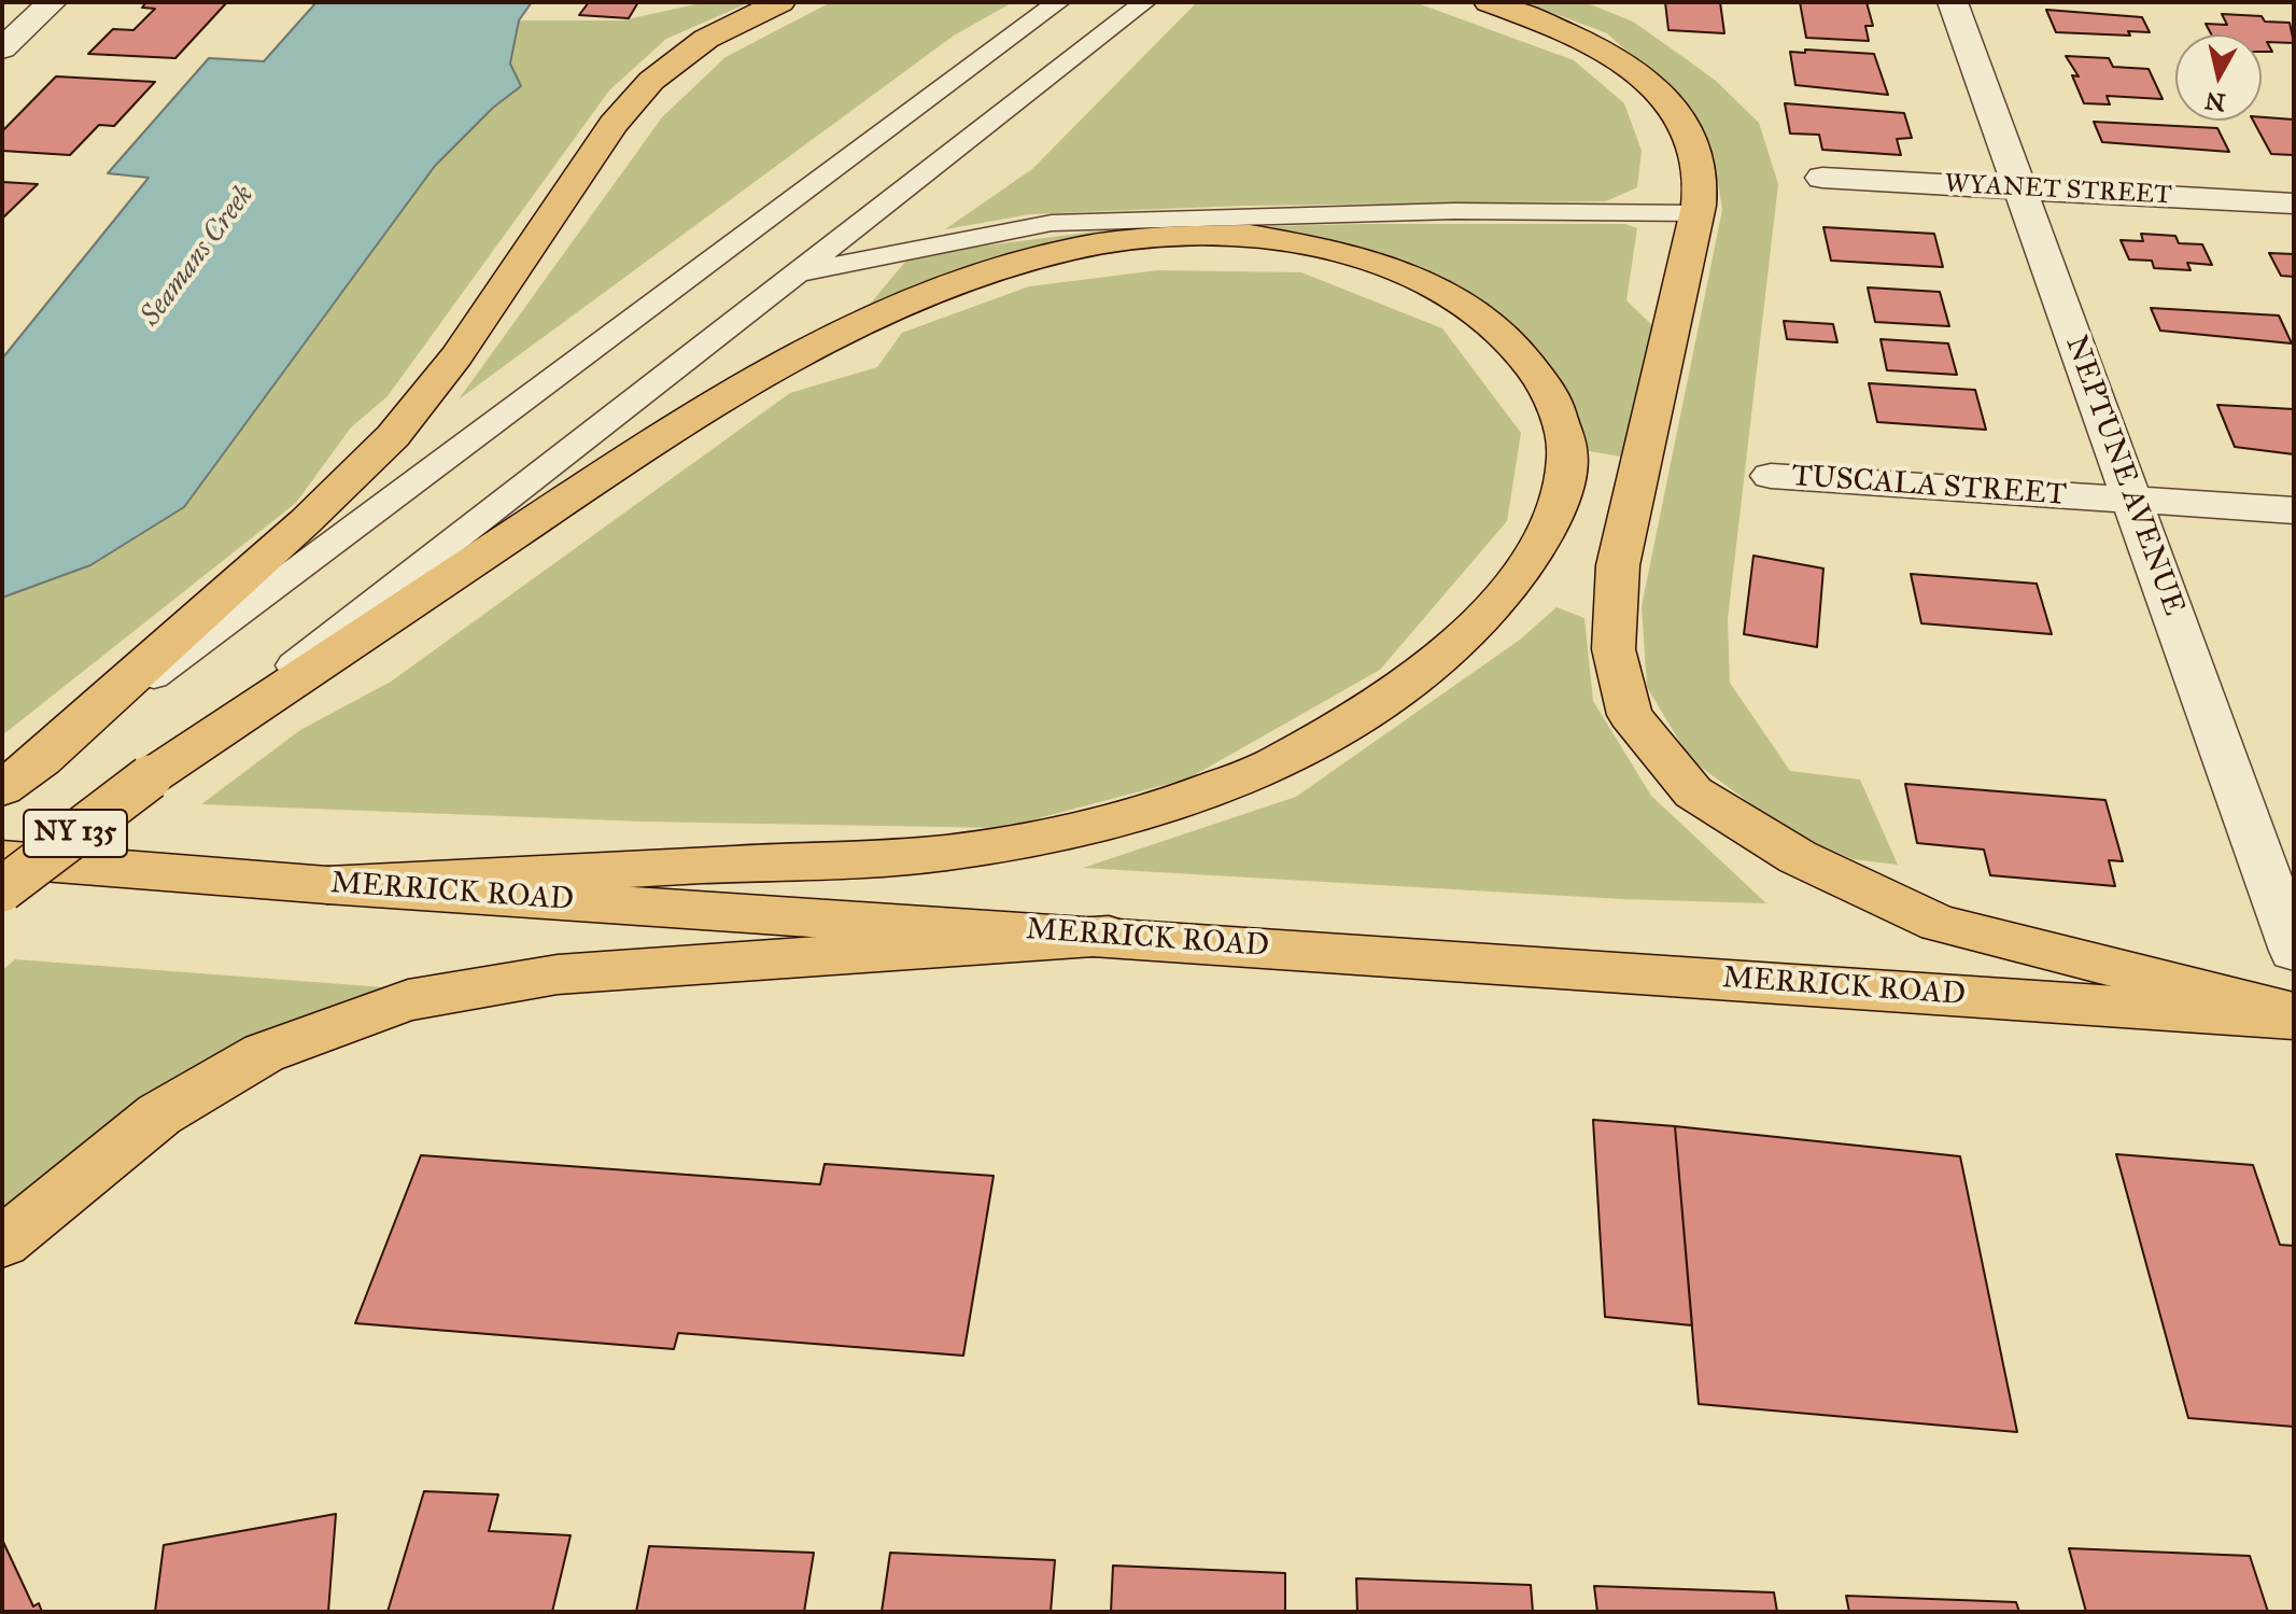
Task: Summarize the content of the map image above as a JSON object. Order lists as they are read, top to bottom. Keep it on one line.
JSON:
{"streets":{"main road":["NY 135","MERRICK ROAD"],"street":["WYANET STREET","NEPTUNE AVENUE","TUSCALA STREET"]},"crossings":[["WYANET STREET","NEPTUNE AVENUE"],["NEPTUNE AVENUE","TUSCALA STREET"]],"water":["Seamans Creek"],"north":"bottom"}
